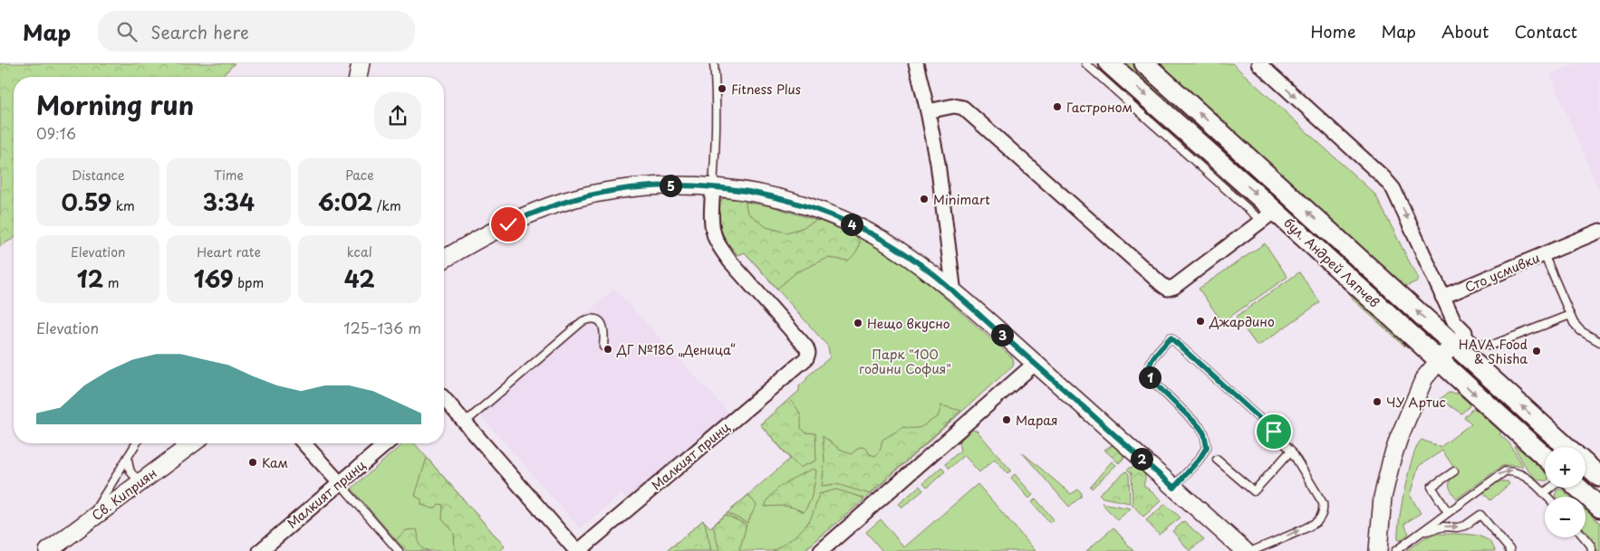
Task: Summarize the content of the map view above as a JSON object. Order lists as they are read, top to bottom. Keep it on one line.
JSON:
{"streets":{"main road":["бул. Андрей Ляпчев"],"street":["Сто усмивки","Малкият принц","Св. Киприян"]},"parks":["Парк \"100 години София\""],"places":["Fitness Plus","Гастроном","Minimart","Джардино","Нещо вкусно","ДГ №186 „Деница“","HAVA Food & Shisha","ЧУ Артис","Марая","Кам"],"page":{"header":"Map","search":"Search here","nav":["Home","Map","About","Contact"],"heading":["Morning run","09:16"],"stats":[["Distance","0.59 km"],["Time","3:34"],["Pace","6:02 /km"],["Elevation","12 m"],["Heart rate","169 bpm"],["kcal","42"]],"pins":["5","4","3","1","2"],"chart":["Elevation","125–136 m"],"map_buttons":["+","−"]}}
